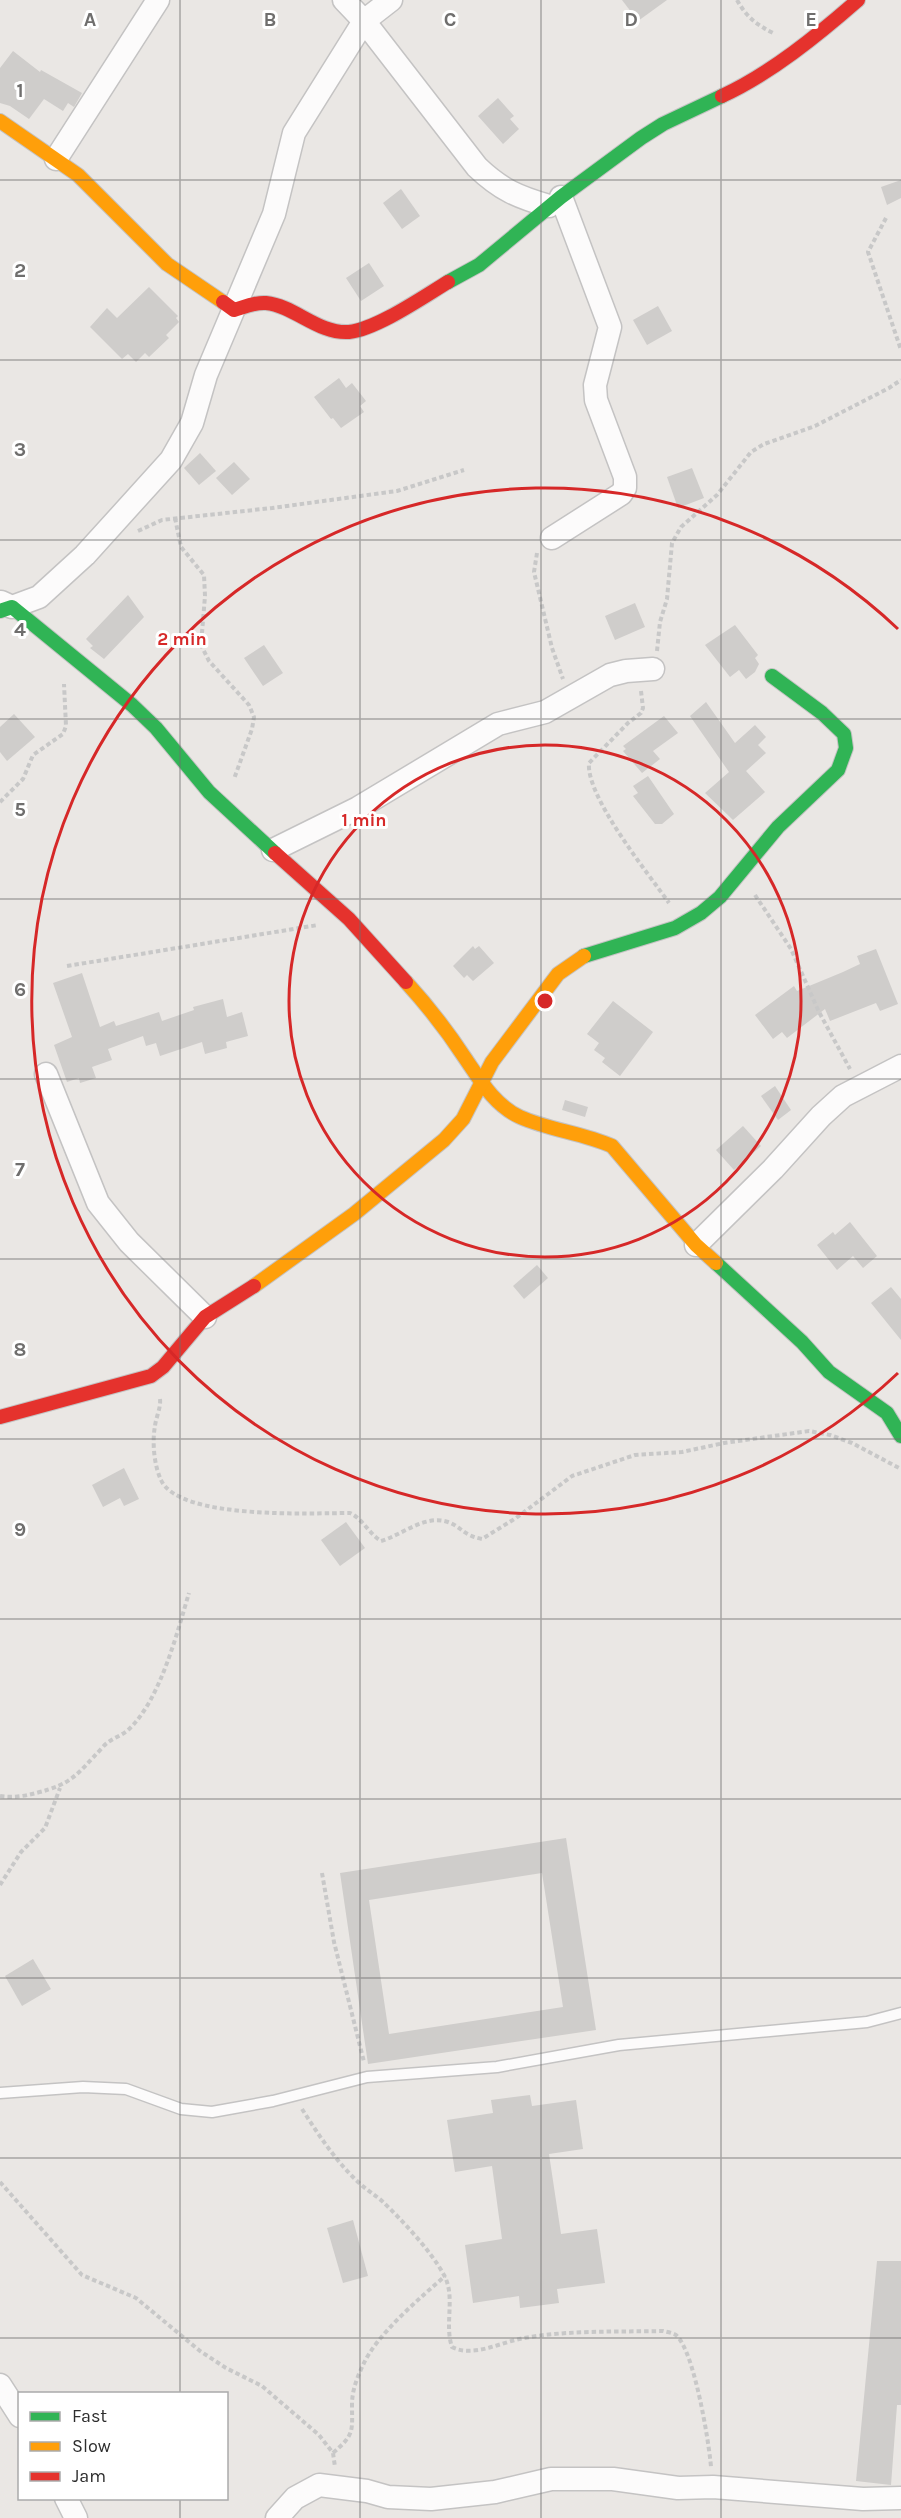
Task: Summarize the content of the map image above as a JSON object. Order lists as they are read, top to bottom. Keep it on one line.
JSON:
{"legend":["Fast","Slow","Jam"],"grid":{"columns":["A","B","C","D","E"],"rows":["1","2","3","4","5","6","7","8","9"]},"rings":["2 min","1 min"]}
